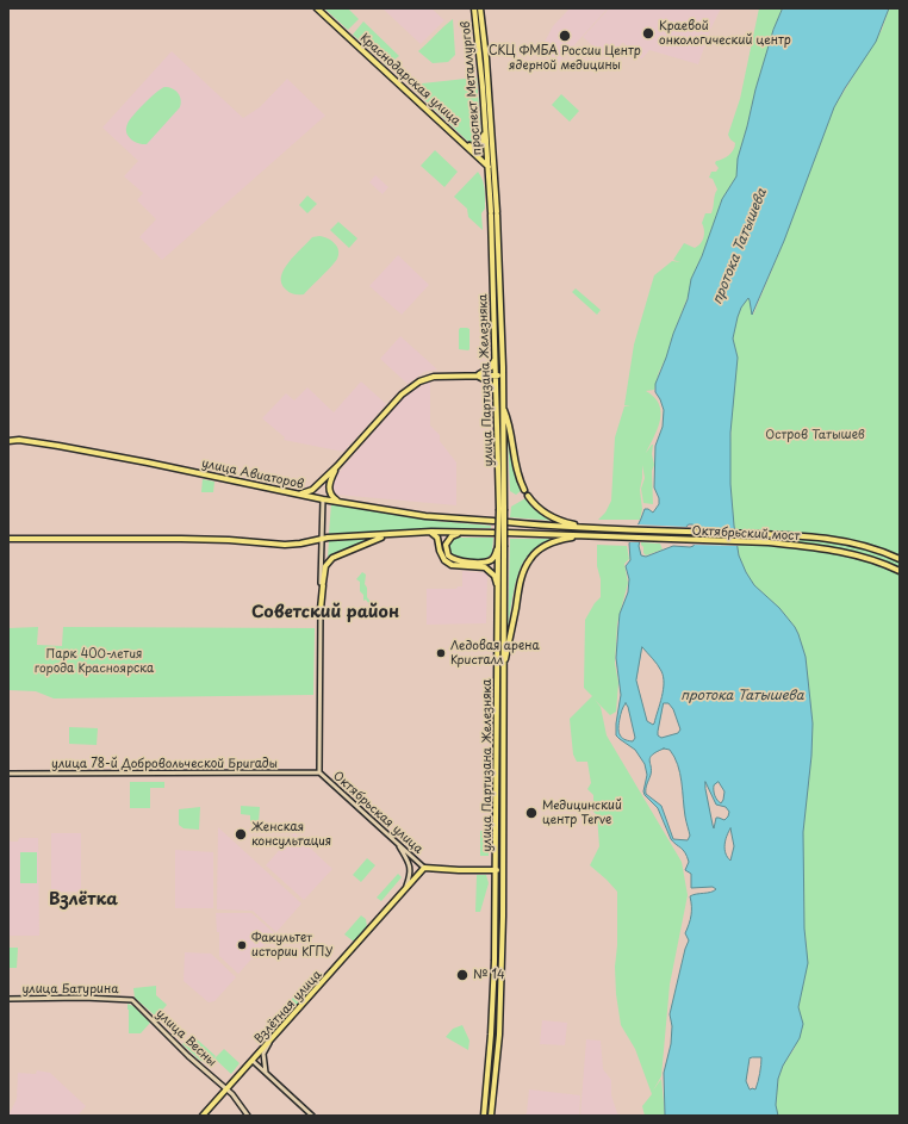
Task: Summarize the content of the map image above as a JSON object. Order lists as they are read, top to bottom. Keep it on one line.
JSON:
{"streets":{"main road":["Краснодарская улица","проспект Металлургов","улица Партизана Железняка","улица Авиаторов","Октябрьский мост","Октябрьская улица","Взлётная улица"],"street":["улица 78-й Добровольческой Бригады","улица Батурина","улица Весны"]},"crossings":[["Краснодарская улица","проспект Металлургов"],["Краснодарская улица","улица Партизана Железняка"],["проспект Металлургов","улица Партизана Железняка"],["улица Партизана Железняка","Октябрьская улица"],["улица 78-й Добровольческой Бригады","Октябрьская улица"],["Октябрьская улица","Взлётная улица"],["улица Батурина","улица Весны"],["Взлётная улица","улица Весны"]],"districts":["Советский район","Взлётка"],"water":["протока Татышева"],"parks":["Остров Татышев","Парк 400-летия города Красноярска"],"places":["Краевой онкологический центр","СКЦ ФМБА России Центр ядерной медицины","Ледовая арена Кристалл","Медицинский центр Terve","Женская консультация","Факультет истории КГПУ","№ 14"]}
